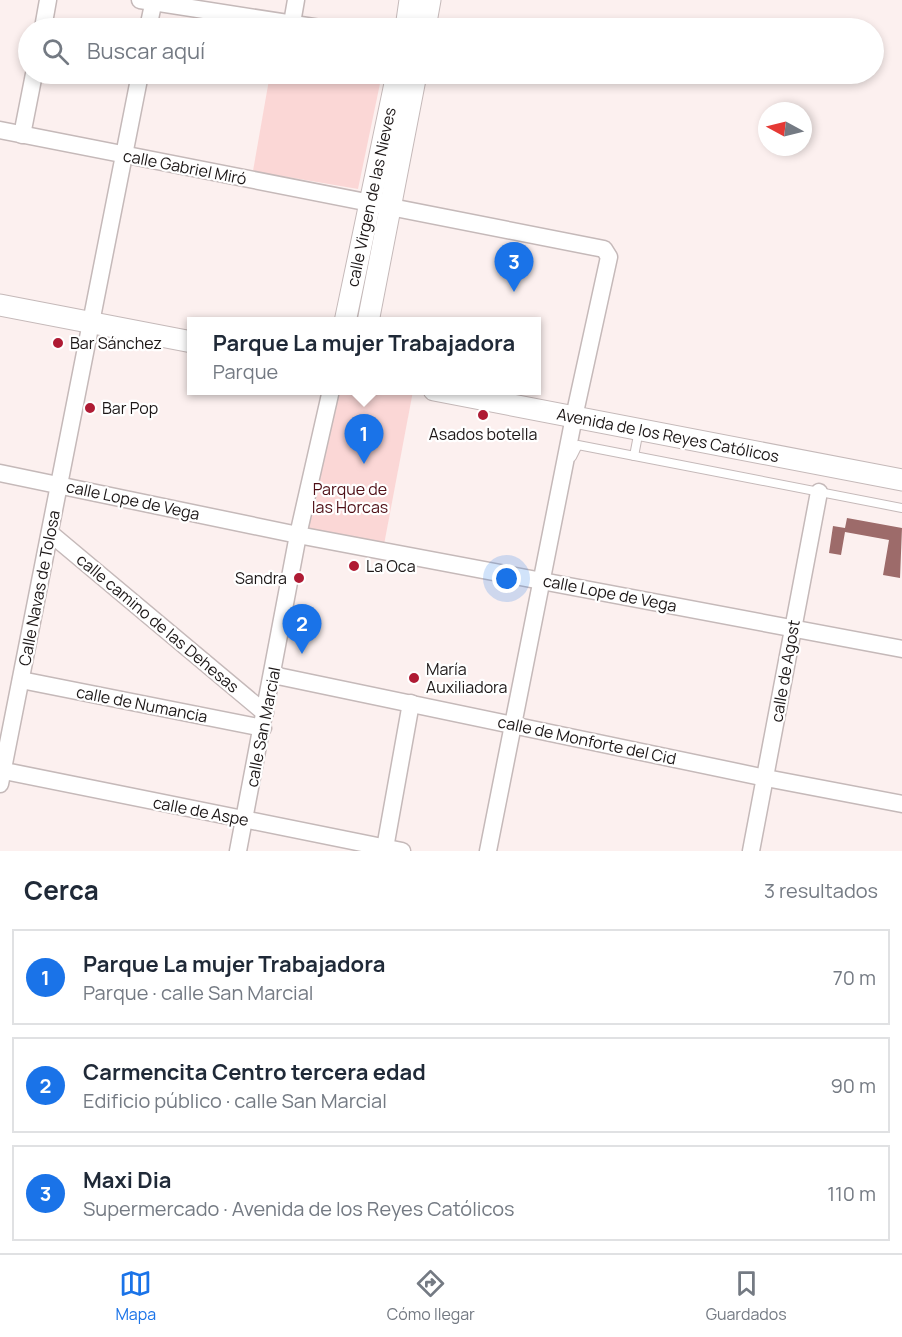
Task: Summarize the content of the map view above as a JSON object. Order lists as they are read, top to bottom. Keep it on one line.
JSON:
{"streets":{"street":["calle Gabriel Miró","calle Virgen de las Nieves","Avenida de los Reyes Católicos","calle Lope de Vega","Calle Navas de Tolosa","calle camino de las Dehesas","calle de Agost","calle de Numancia","calle San Marcial","calle de Monforte del Cid","calle de Aspe"]},"crossings":[["calle Gabriel Miró","calle Virgen de las Nieves"],["calle Gabriel Miró","Avenida de los Reyes Católicos"],["calle Gabriel Miró","calle Lope de Vega"],["calle Gabriel Miró","Calle Navas de Tolosa"],["calle Gabriel Miró","calle de Monforte del Cid"],["calle Lope de Vega","Calle Navas de Tolosa"],["calle Lope de Vega","calle de Agost"],["calle Lope de Vega","calle San Marcial"],["Calle Navas de Tolosa","calle camino de las Dehesas"],["Calle Navas de Tolosa","calle de Numancia"],["Calle Navas de Tolosa","calle de Aspe"],["calle camino de las Dehesas","calle de Numancia"],["calle camino de las Dehesas","calle San Marcial"],["calle de Agost","calle de Monforte del Cid"],["calle de Numancia","calle San Marcial"],["calle San Marcial","calle de Monforte del Cid"],["calle San Marcial","calle de Aspe"]],"parks":["Parque de las Horcas"],"places":["Bar Sánchez","Bar Pop","Asados botella","La Oca","Sandra","María Auxiliadora"],"north":"left","page":{"search":"Buscar aquí","pins":["3","1","2"],"popup":["Parque La mujer Trabajadora","Parque"],"heading":["Cerca","3 resultados"],"list":[{"mark":"1","name":"Parque La mujer Trabajadora","note":"Parque · calle San Marcial","value":"70 m"},{"mark":"2","name":"Carmencita Centro tercera edad","note":"Edificio público · calle San Marcial","value":"90 m"},{"mark":"3","name":"Maxi Dia","note":"Supermercado · Avenida de los Reyes Católicos","value":"110 m"}],"nav":["Mapa","Cómo llegar","Guardados"]}}
